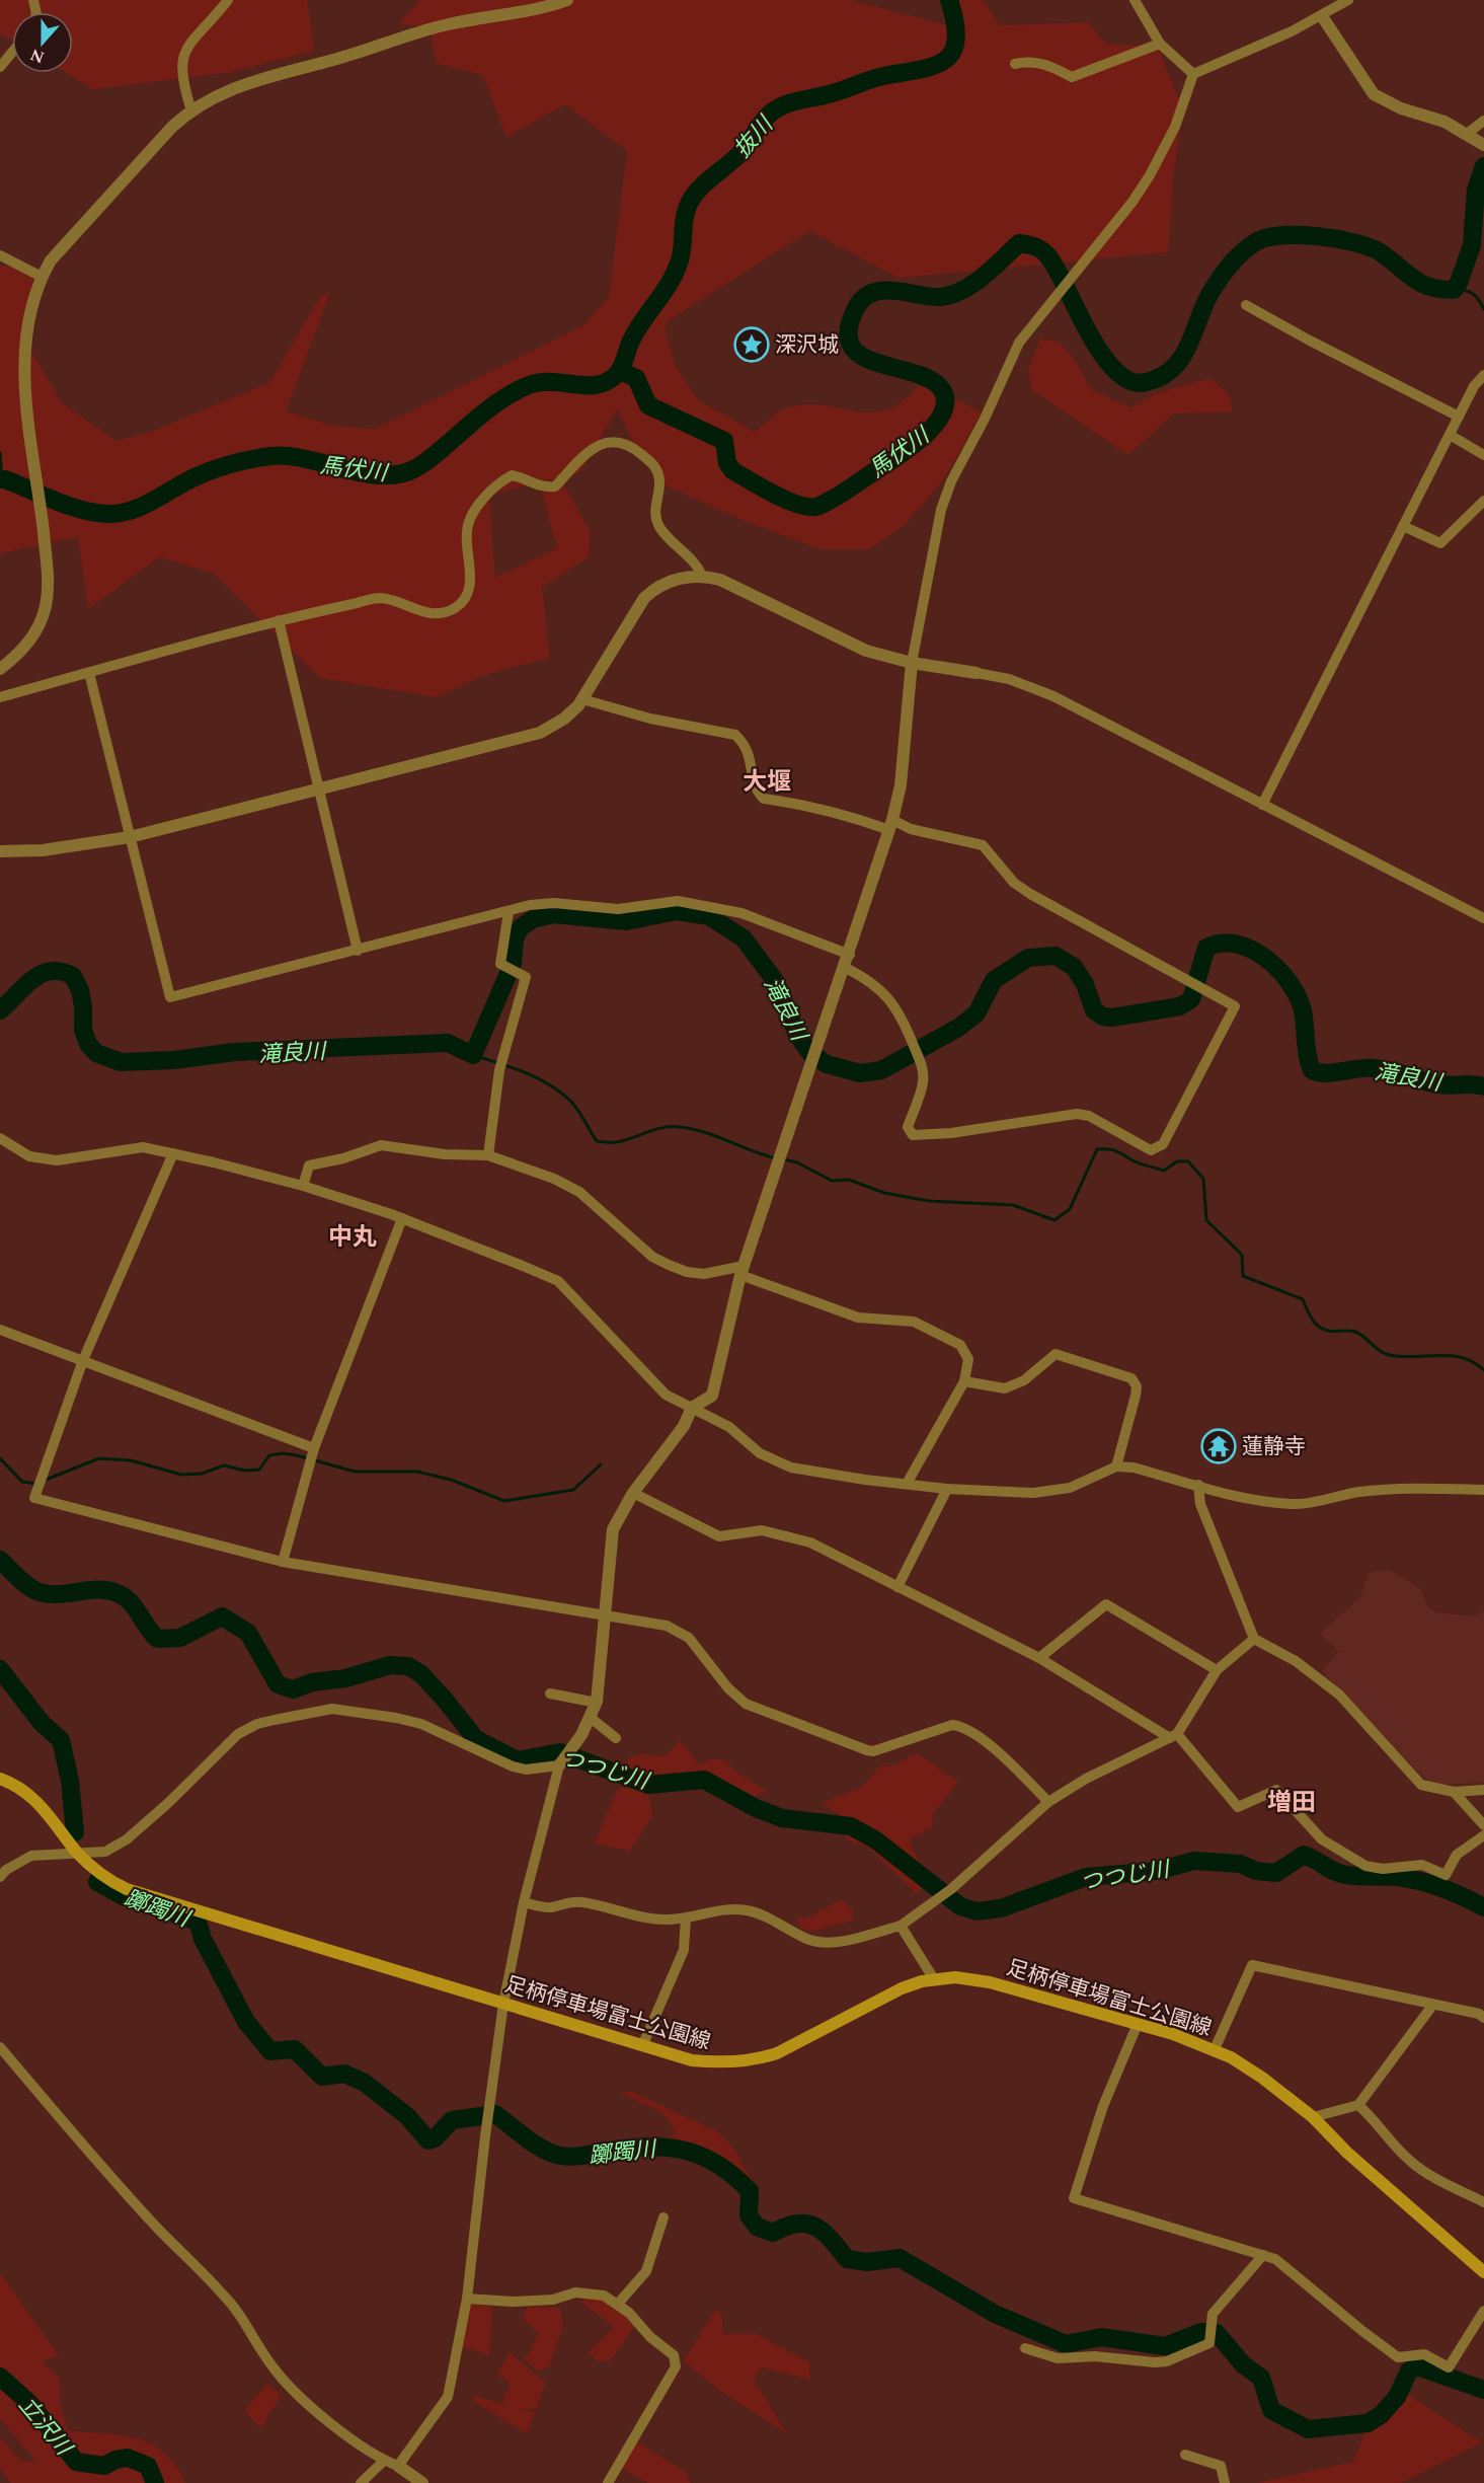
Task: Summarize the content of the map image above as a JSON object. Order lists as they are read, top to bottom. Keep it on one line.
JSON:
{"streets":{"main road":["足柄停車場富士公園線"]},"districts":["大堰","中丸","増田"],"water":["抜川","馬伏川","滝良川","つつじ川","躑躅川","立沢川"],"places":{"place":["深沢城"],"temple":["蓮静寺"]},"north":"bottom"}
